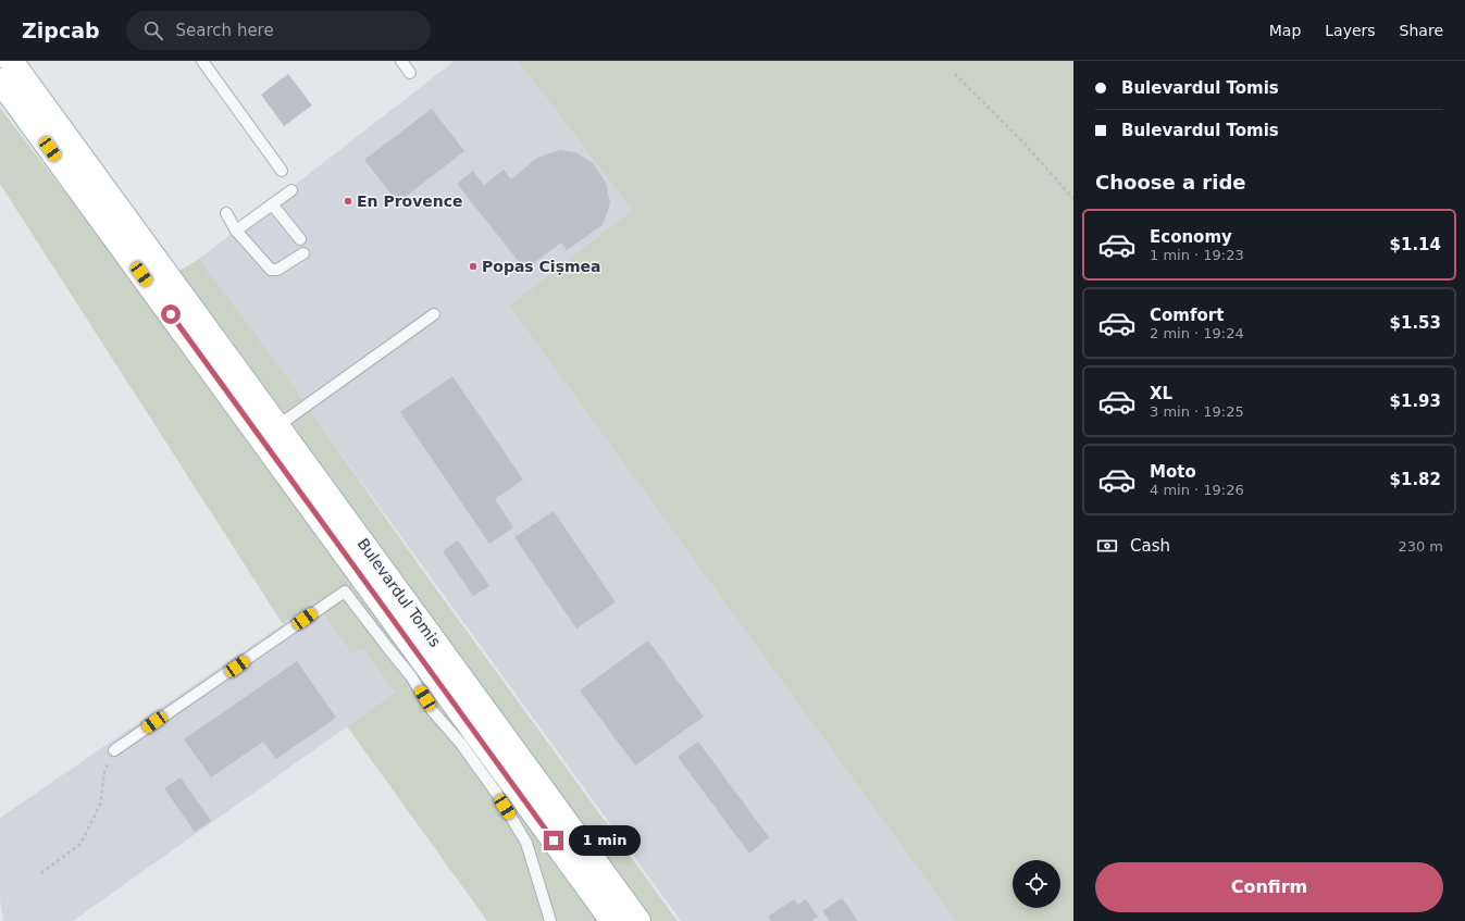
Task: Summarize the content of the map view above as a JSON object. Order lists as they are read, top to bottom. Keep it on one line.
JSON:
{"streets":{"main road":["Bulevardul Tomis"]},"places":["En Provence","Popas Cișmea"],"page":{"header":"Zipcab","search":"Search here","nav":["Map","Layers","Share"],"banner":["Bulevardul Tomis","Bulevardul Tomis"],"heading":"Choose a ride","list":[{"name":"Economy","note":"1 min · 19:23","value":"$1.14"},{"name":"Comfort","note":"2 min · 19:24","value":"$1.53"},{"name":"XL","note":"3 min · 19:25","value":"$1.93"},{"name":"Moto","note":"4 min · 19:26","value":"$1.82"}],"pay":["Cash","230 m"],"bubble":"1 min","buttons":"Confirm"}}
